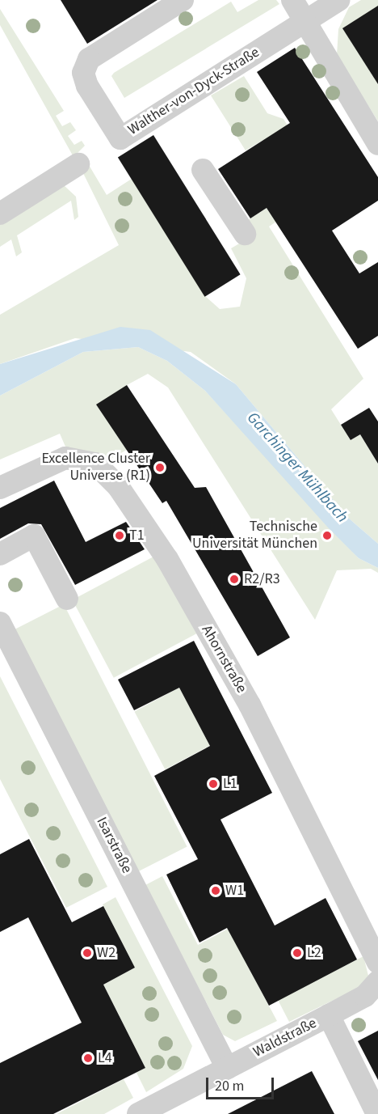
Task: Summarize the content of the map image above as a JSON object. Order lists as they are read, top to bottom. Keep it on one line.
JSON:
{"streets":{"street":["Walther-von-Dyck-Straße","Ahornstraße","Isarstraße","Waldstraße"]},"crossings":[["Isarstraße","Waldstraße"]],"water":["Garchinger Mühlbach"],"places":["Excellence Cluster Universe (R1)","T1","Technische Universität München","R2/R3","L1","W1","W2","L2","L4"],"scale_bar":"20 m"}
